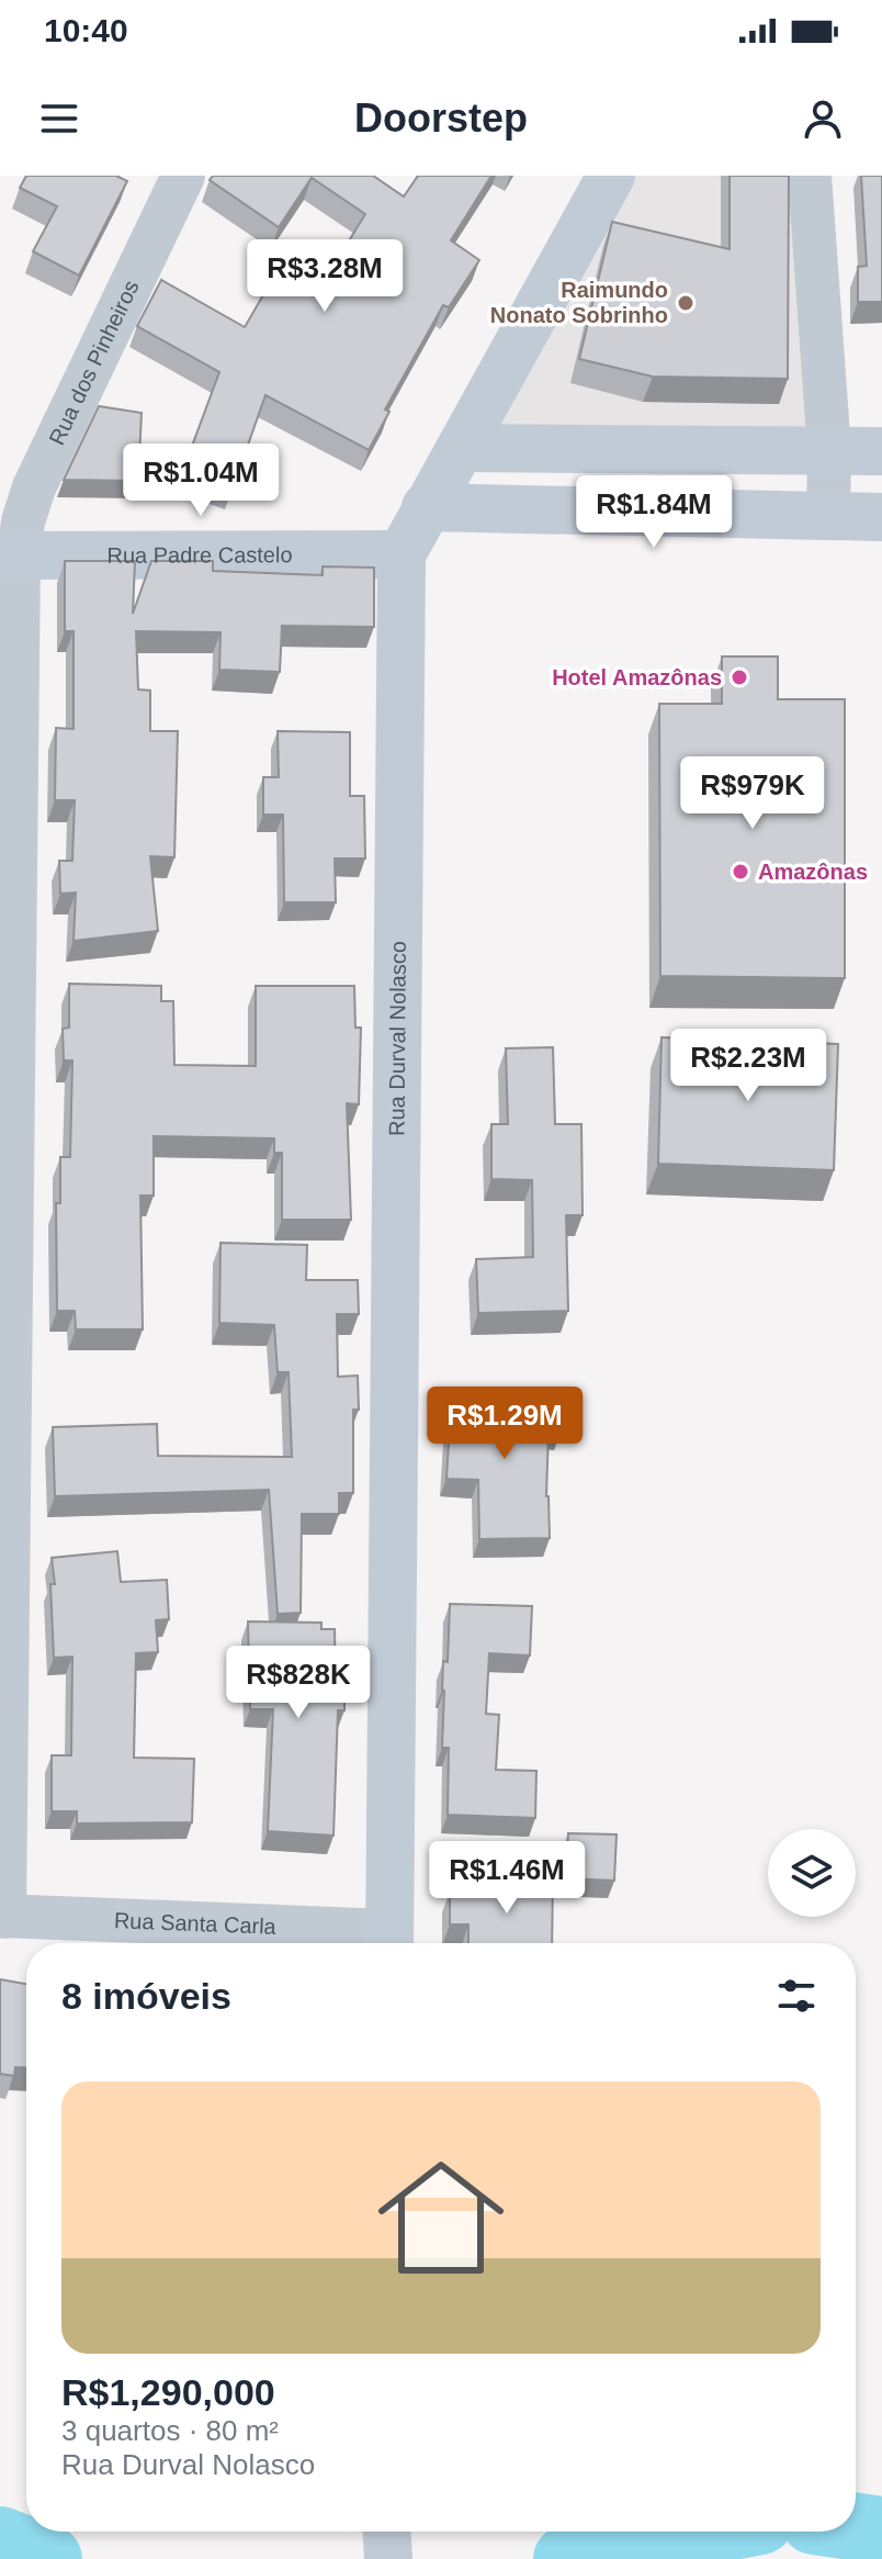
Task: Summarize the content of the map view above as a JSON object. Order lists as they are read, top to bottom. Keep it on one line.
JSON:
{"streets":{"street":["Rua dos Pinheiros","Rua Padre Castelo","Rua Durval Nolasco","Rua Santa Carla"]},"crossings":[["Rua dos Pinheiros","Rua Padre Castelo"],["Rua dos Pinheiros","Rua Santa Carla"],["Rua Padre Castelo","Rua Durval Nolasco"],["Rua Durval Nolasco","Rua Santa Carla"]],"places":["Raimundo Nonato Sobrinho","Hotel Amazônas","Amazônas"],"page":{"status":"10:40","header":"Doorstep","price":["R$3.28M","R$1.04M","R$1.84M","R$979K","R$2.23M","R$1.29M","R$828K","R$1.46M"],"heading":"8 imóveis","list":[{"name":"R$1,290,000","note":"3 quartos · 80 m² · Rua Durval Nolasco"}]}}
